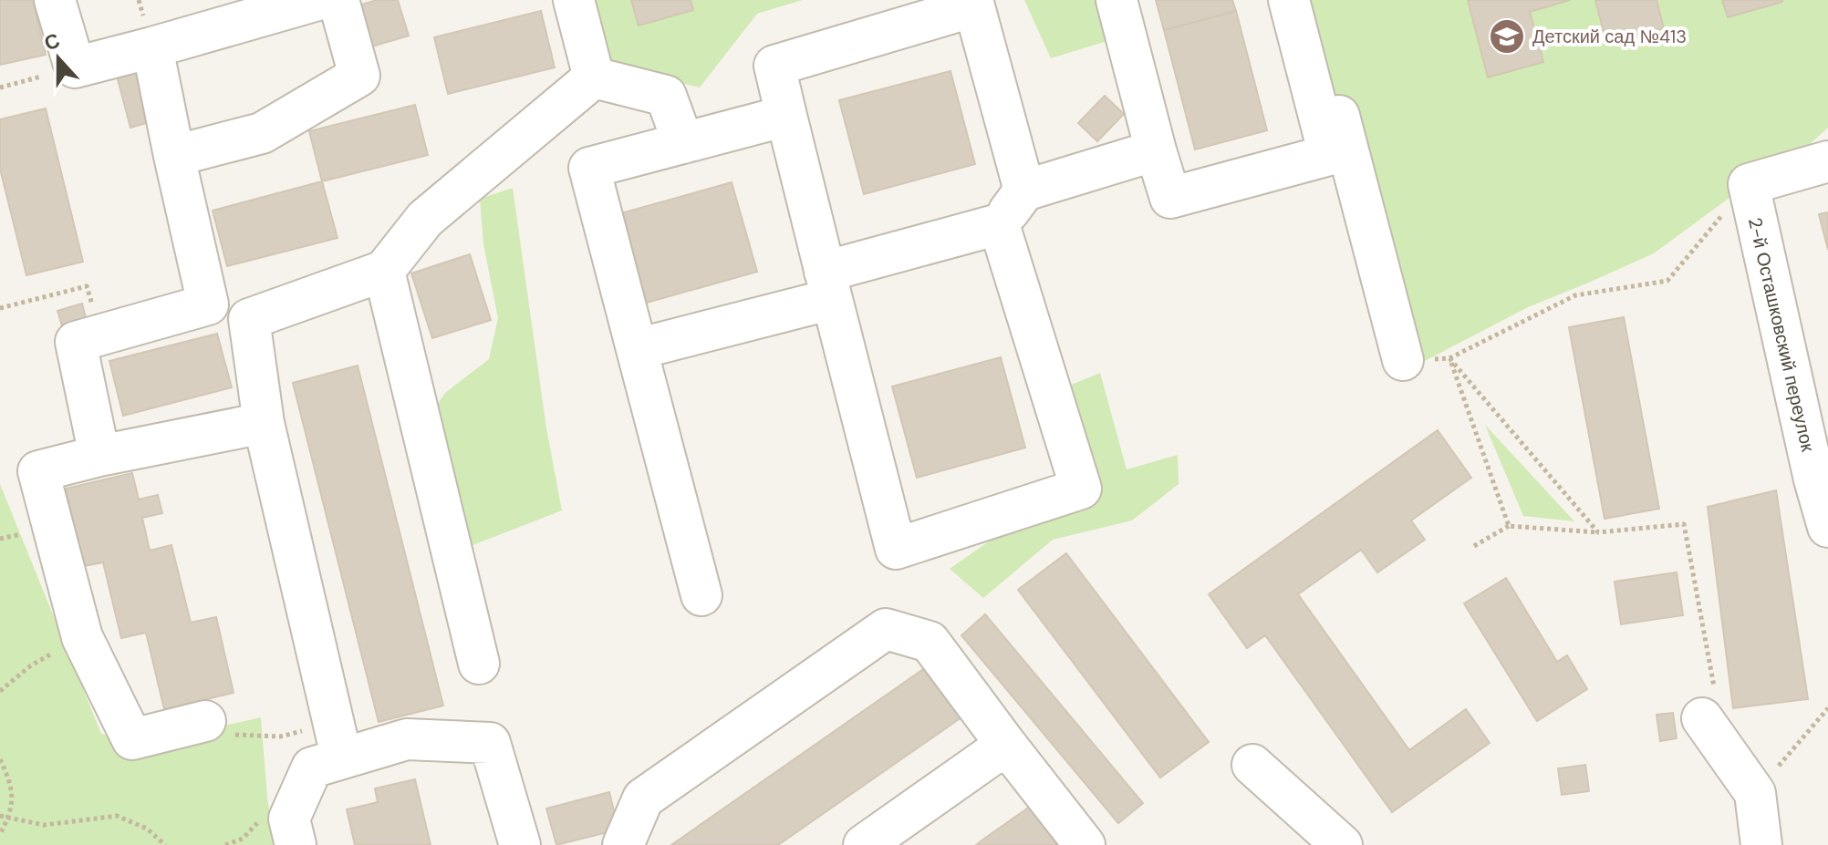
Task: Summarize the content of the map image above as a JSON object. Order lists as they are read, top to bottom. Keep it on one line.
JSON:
{"streets":{"street":["2-й Осташковский переулок"]},"places":{"school or university":["Детский сад №413"]},"north":"top"}
